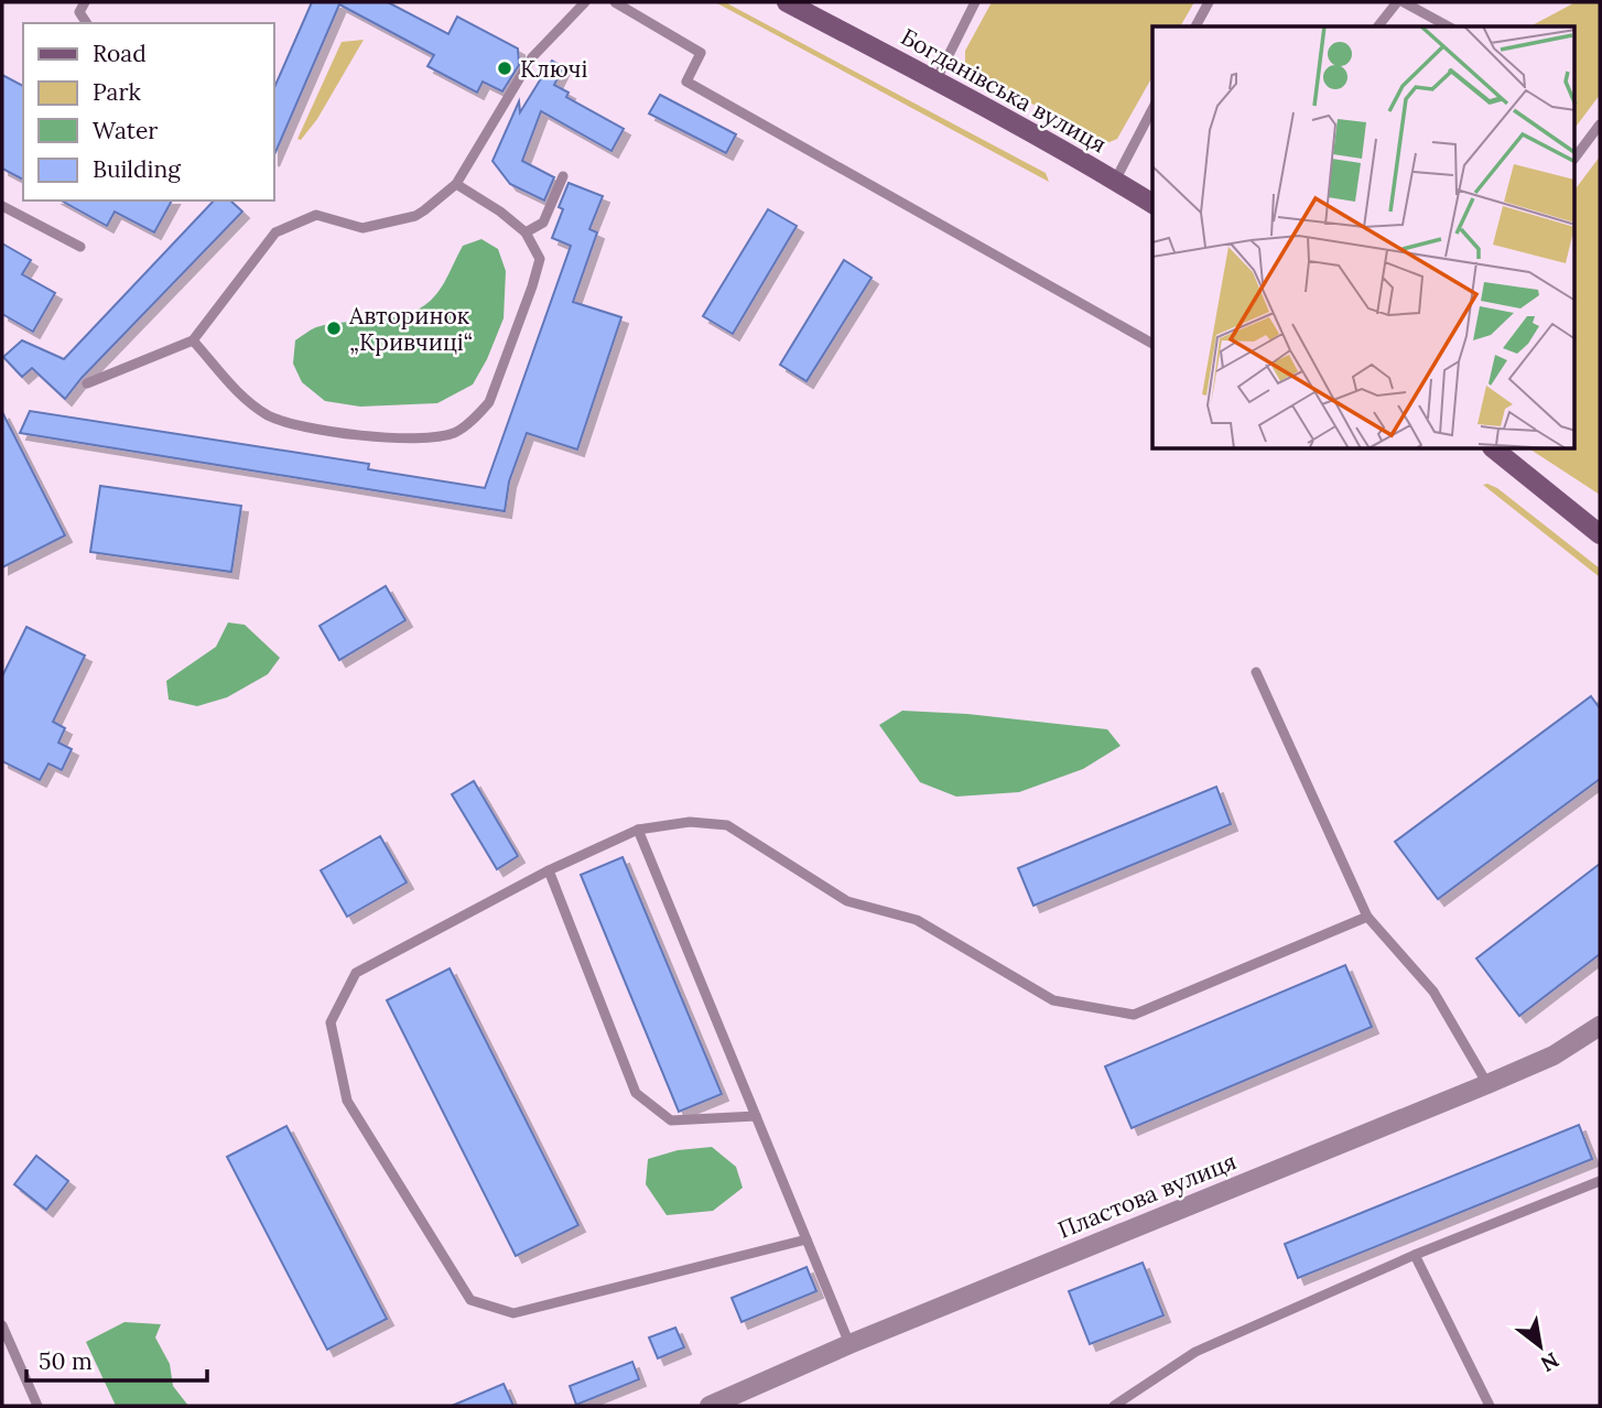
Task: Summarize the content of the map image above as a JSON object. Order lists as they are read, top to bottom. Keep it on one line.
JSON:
{"streets":{"main road":["Богданівська вулиця"],"street":["Пластова вулиця"]},"places":["Ключі","Авторинок „Кривчиці“"],"legend":["Road","Park","Water","Building"],"scale_bar":"50 m","north":"bottom right"}
